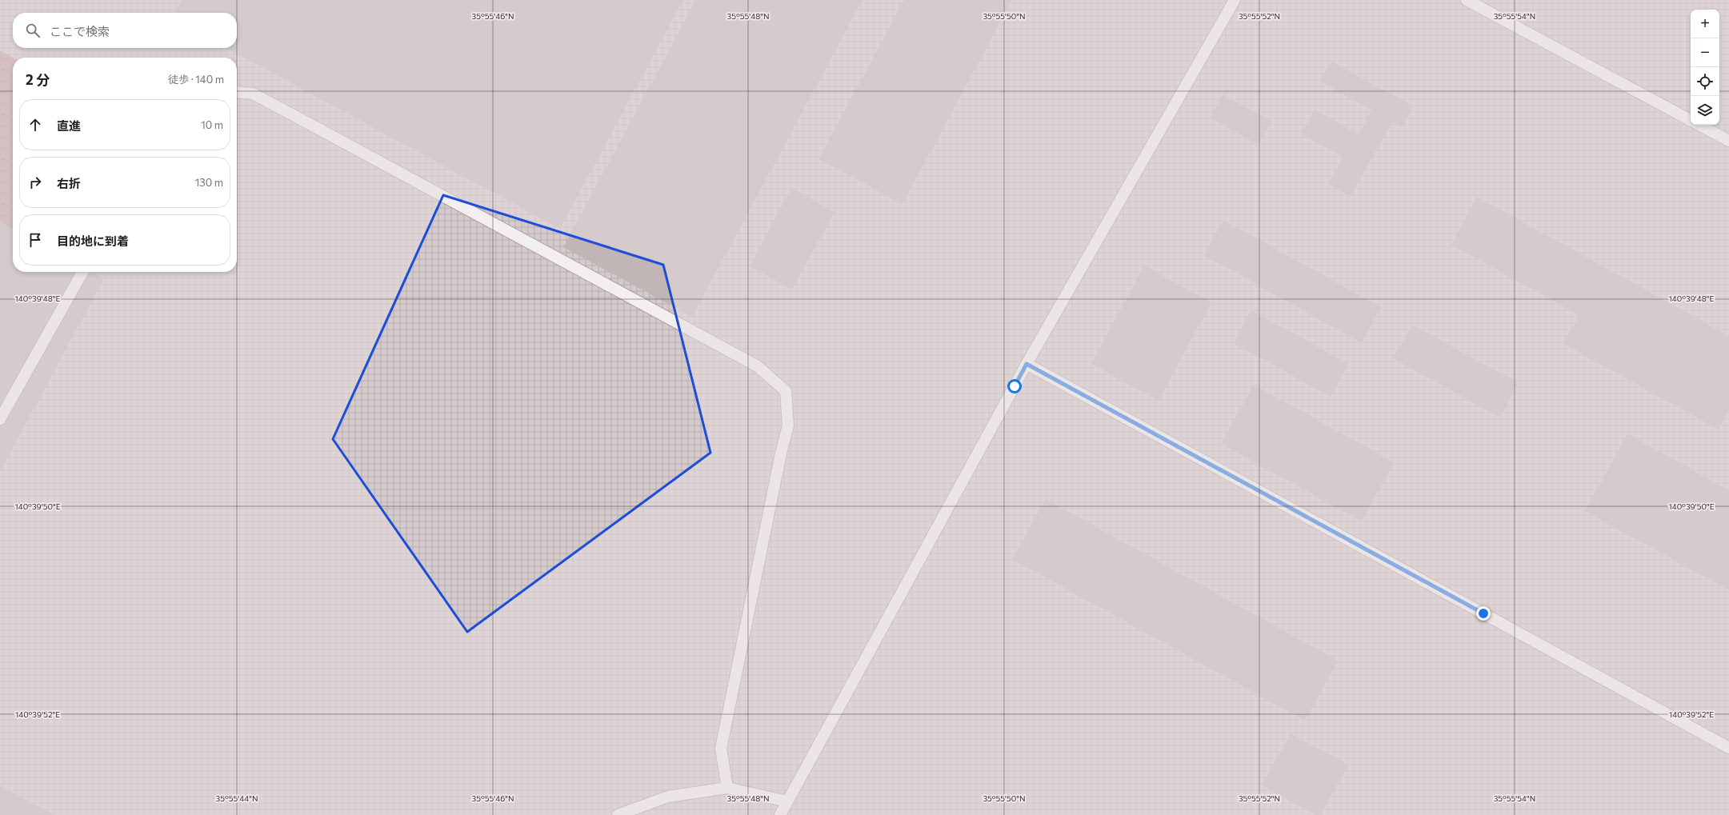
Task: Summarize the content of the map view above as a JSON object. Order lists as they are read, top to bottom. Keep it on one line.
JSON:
{"page":{"map_buttons":["+","−"],"search":"ここで検索","heading":["2 分","徒歩 · 140 m"],"list":[["直進","10 m"],["右折","130 m"],"目的地に到着"]},"coordinates":["35°55'46\"N","35°55'48\"N","35°55'50\"N","35°55'52\"N","35°55'54\"N","140°39'48\"E","140°39'50\"E","140°39'52\"E","35°55'44\"N"]}
